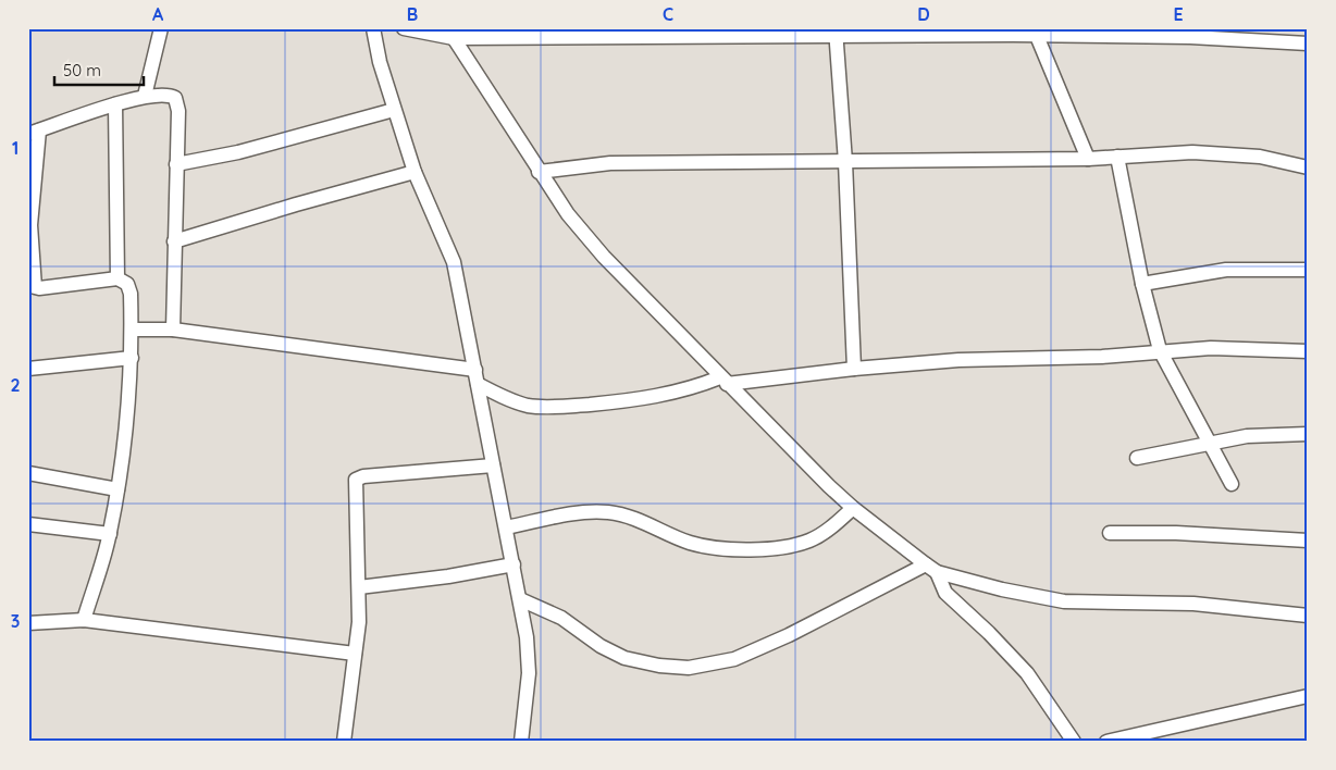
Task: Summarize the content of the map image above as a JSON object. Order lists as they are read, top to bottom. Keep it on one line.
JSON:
{"scale_bar":"50 m","grid":{"columns":["A","B","C","D","E"],"rows":["1","2","3"]}}
